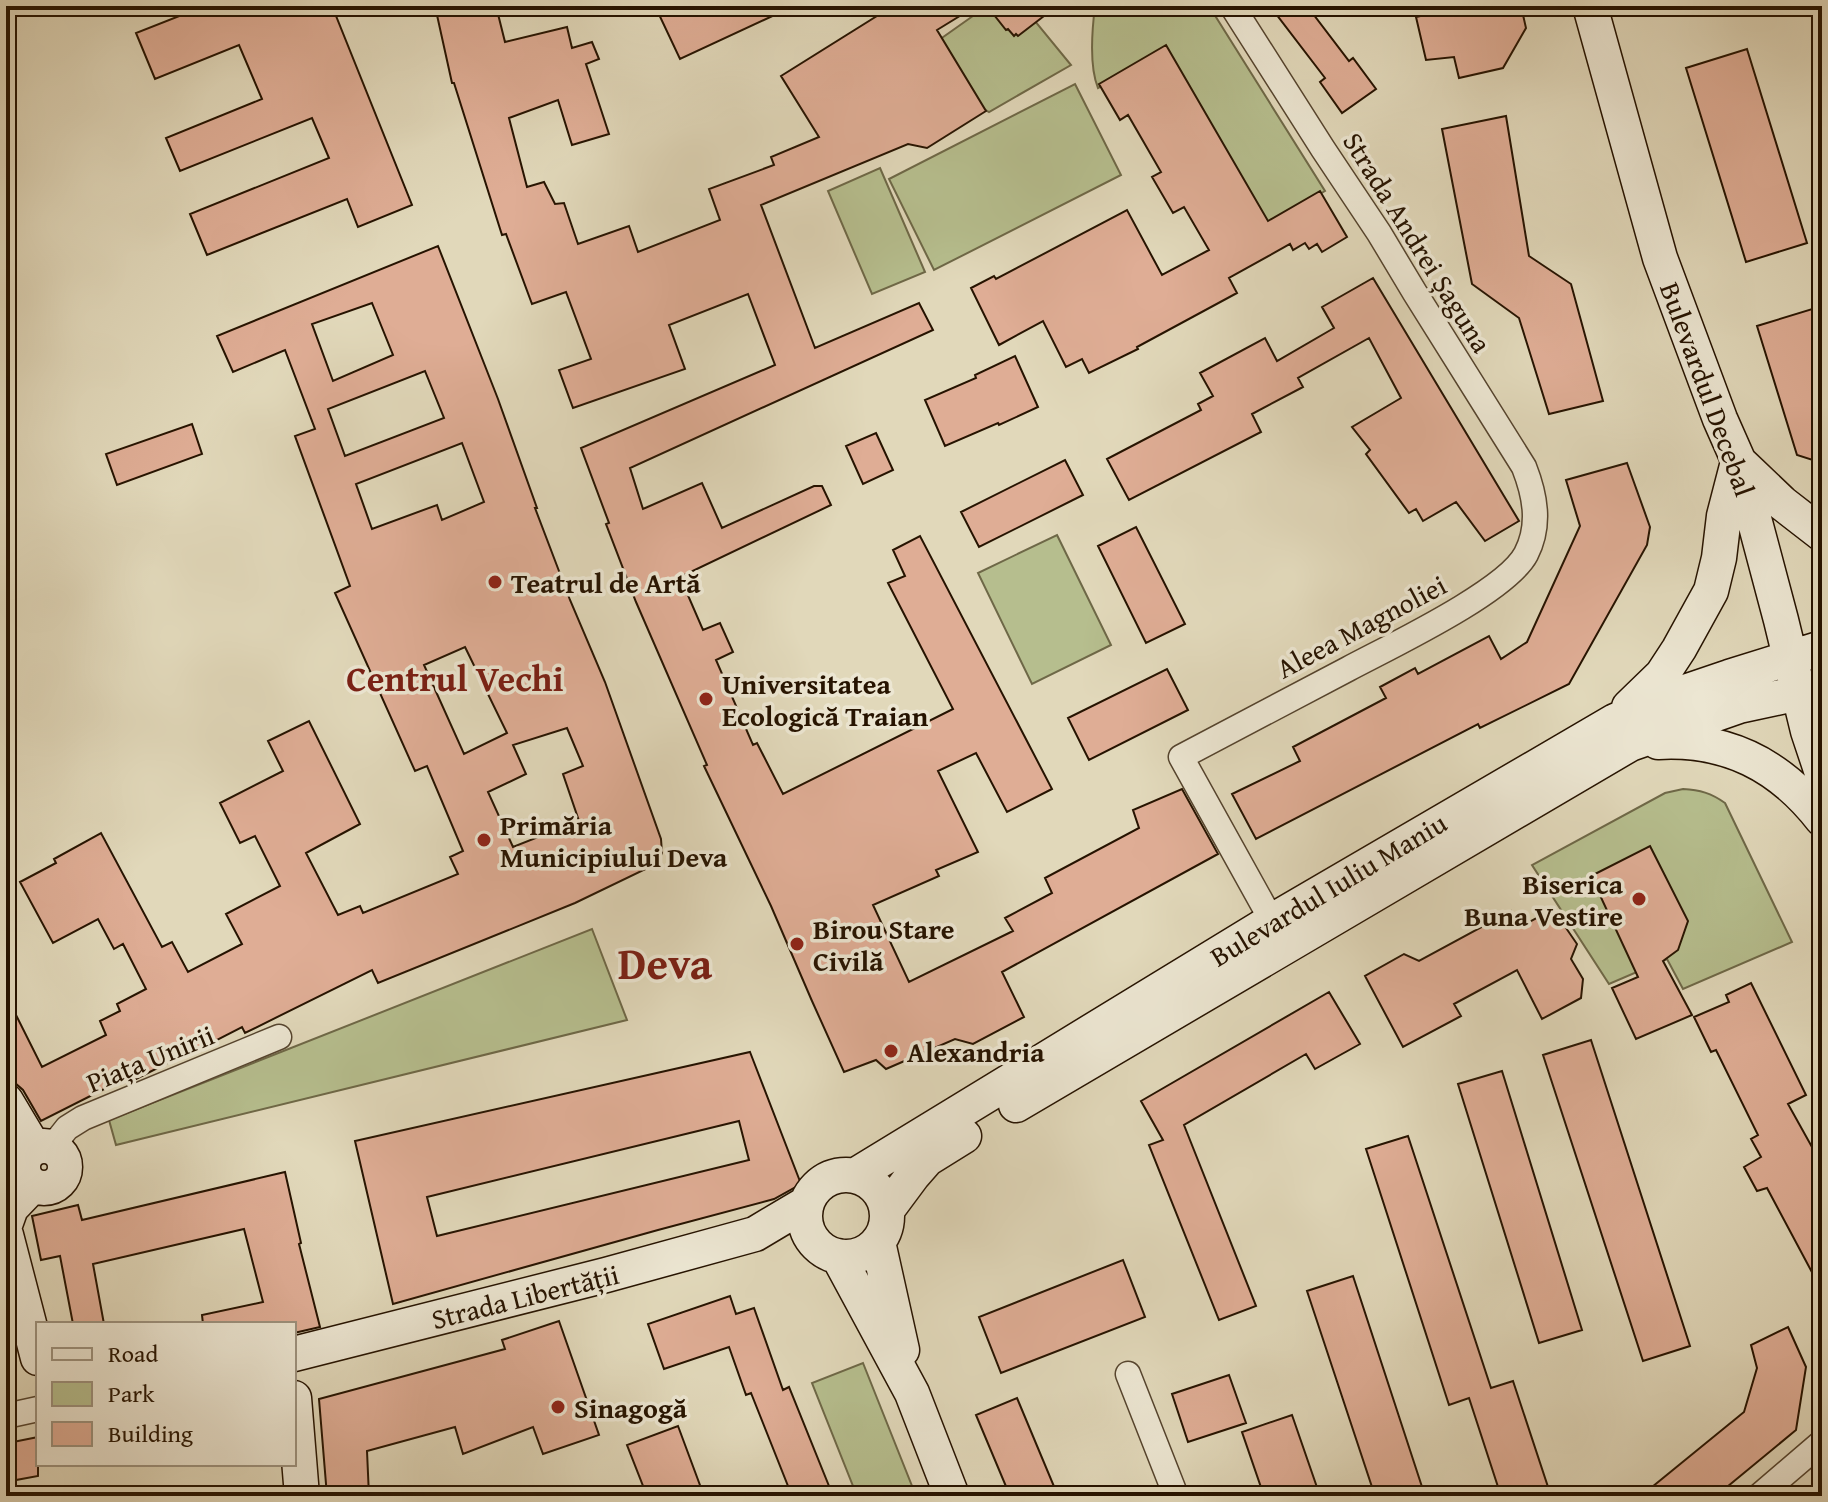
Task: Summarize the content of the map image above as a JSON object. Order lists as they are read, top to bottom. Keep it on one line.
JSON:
{"streets":{"street":["Strada Andrei Șaguna","Bulevardul Decebal","Aleea Magnoliei","Bulevardul Iuliu Maniu","Piața Unirii","Strada Libertății"]},"crossings":[["Strada Andrei Șaguna","Aleea Magnoliei"],["Bulevardul Decebal","Bulevardul Iuliu Maniu"],["Aleea Magnoliei","Bulevardul Iuliu Maniu"],["Bulevardul Iuliu Maniu","Strada Libertății"]],"districts":["Centrul Vechi","Deva"],"places":["Teatrul de Artă","Universitatea Ecologică Traian","Primăria Municipiului Deva","Biserica Buna Vestire","Birou Stare Civilă","Alexandria","Sinagogă"],"legend":["Road","Park","Building"]}
